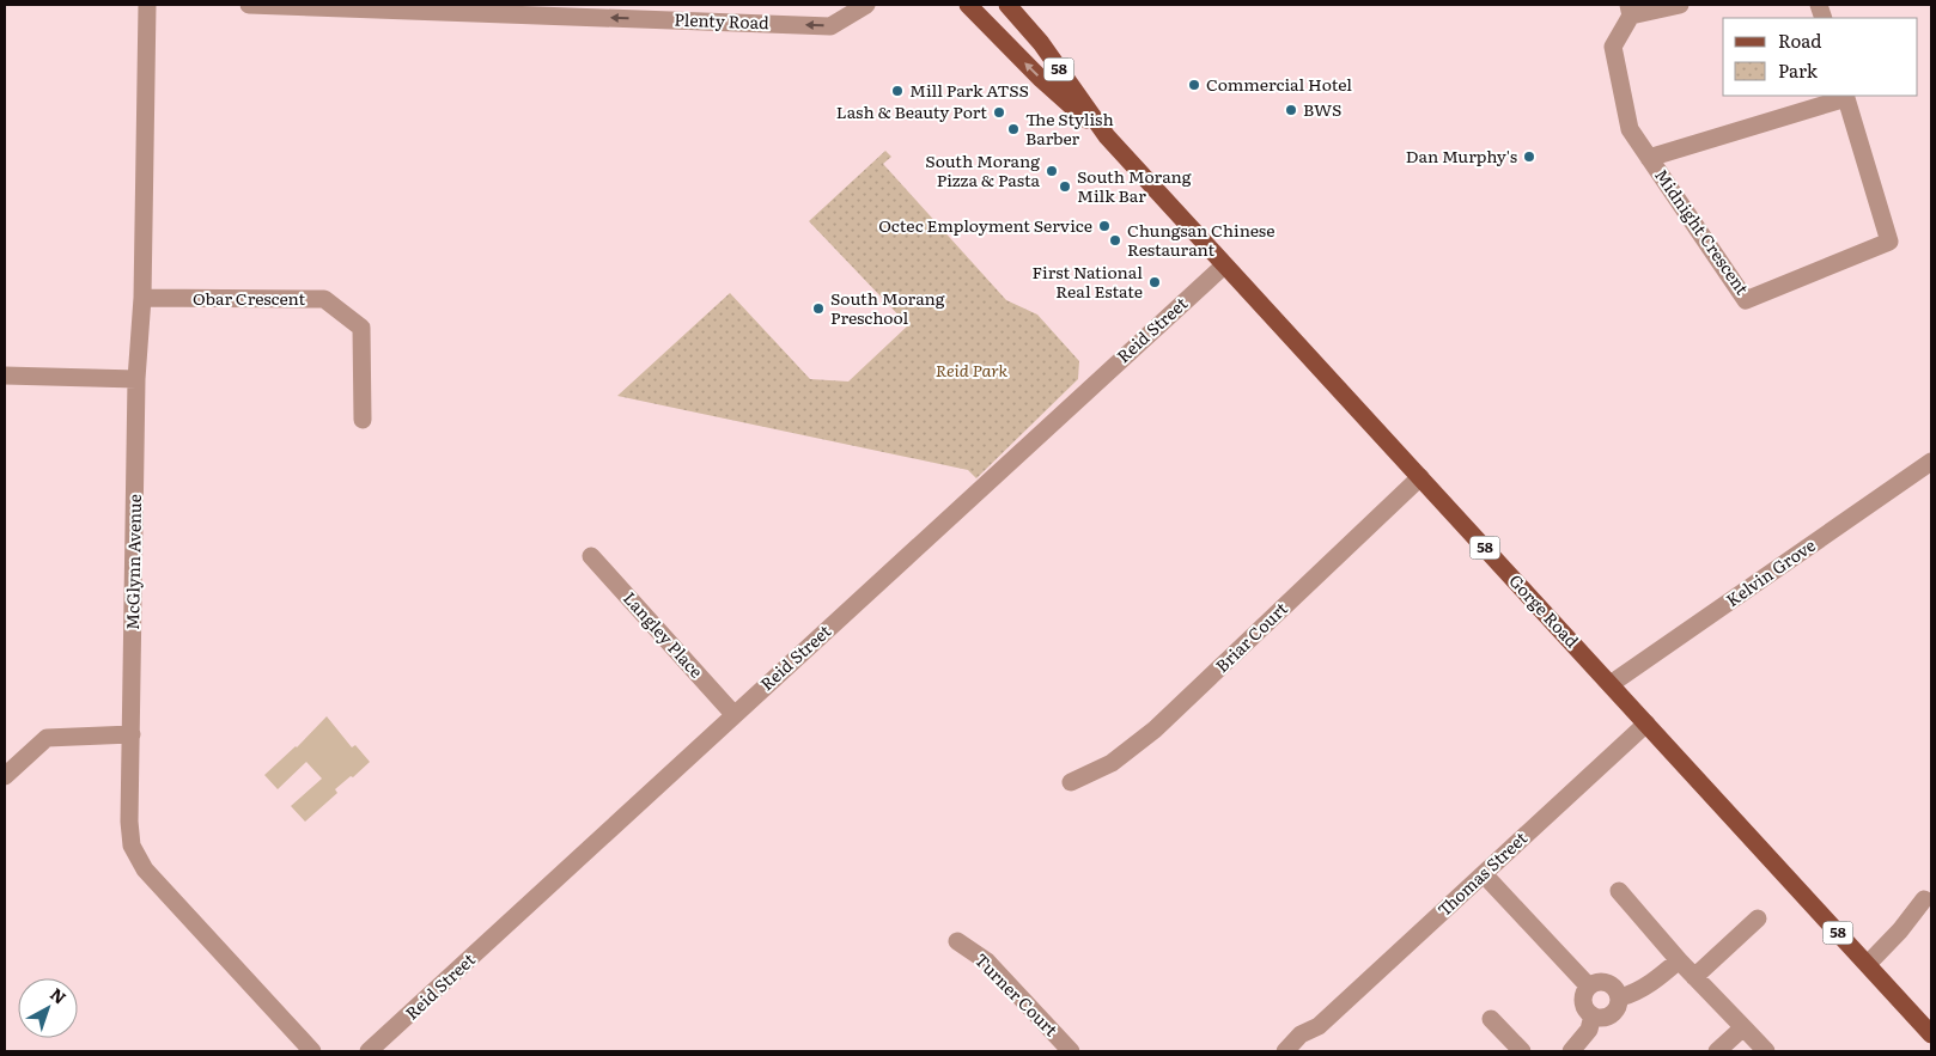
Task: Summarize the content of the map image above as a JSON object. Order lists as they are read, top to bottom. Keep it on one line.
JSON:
{"streets":{"main road":["58","Gorge Road"],"street":["Plenty Road","Midnight Crescent","Obar Crescent","Reid Street","McGlynn Avenue","Kelvin Grove","Langley Place","Briar Court","Thomas Street","Turner Court"]},"crossings":[["Obar Crescent","McGlynn Avenue"],["Reid Street","Gorge Road"],["Reid Street","Langley Place"],["Kelvin Grove","Gorge Road"],["Gorge Road","Briar Court"],["Gorge Road","Thomas Street"]],"one_way":["Plenty Road"],"parks":["Reid Park"],"places":["Commercial Hotel","Mill Park ATSS","BWS","Lash & Beauty Port","The Stylish Barber","Dan Murphy's","South Morang Pizza & Pasta","South Morang Milk Bar","Octec Employment Service","Chungsan Chinese Restaurant","First National Real Estate","South Morang Preschool"],"legend":["Road","Park"],"north":"top right"}
